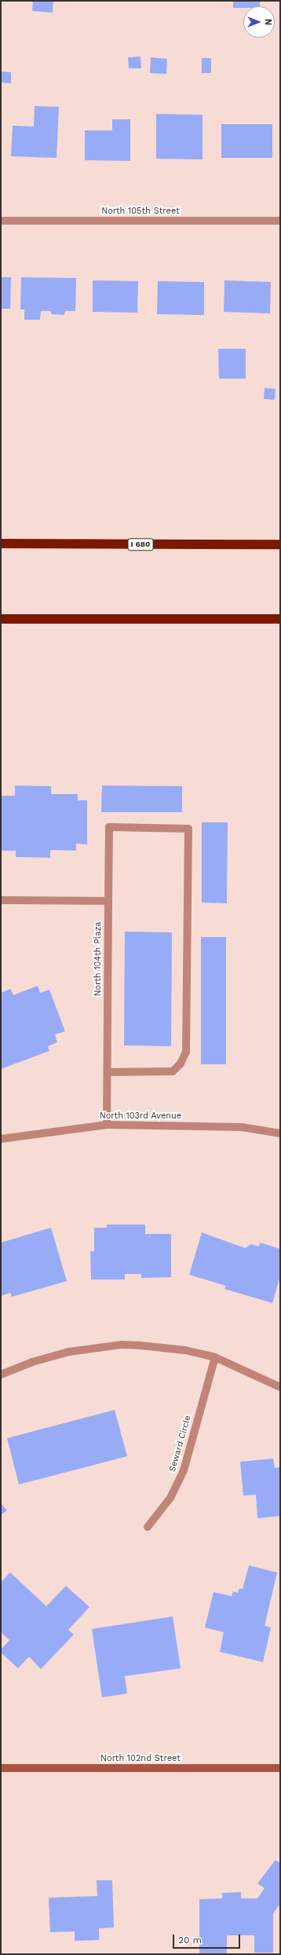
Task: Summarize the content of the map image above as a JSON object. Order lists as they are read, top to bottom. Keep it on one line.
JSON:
{"streets":{"highway":["I 680"],"main road":["North 102nd Street"],"street":["North 105th Street","North 104th Plaza","North 103rd Avenue","Seward Circle"]},"crossings":[["North 104th Plaza","North 103rd Avenue"]],"scale_bar":"20 m","north":"right"}
